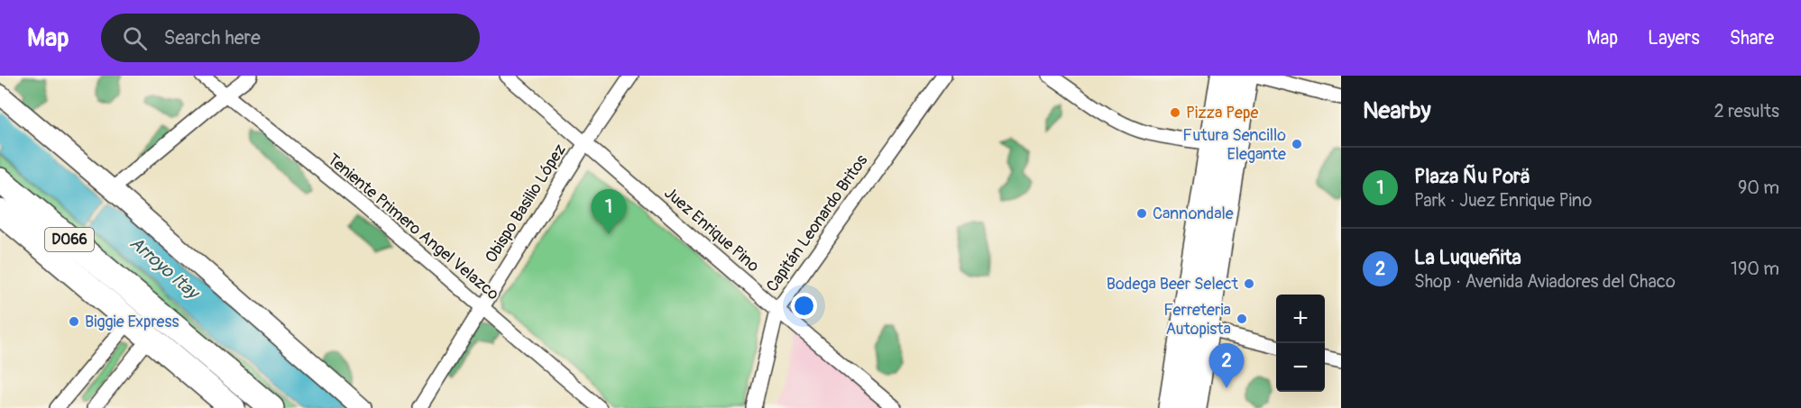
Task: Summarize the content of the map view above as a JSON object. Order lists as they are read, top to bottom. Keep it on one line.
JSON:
{"streets":{"highway":["D066"],"street":["Obispo Basilio López","Capitán Leonardo Britos","Teniente Primero Angel Velazco","Juez Enrique Pino"]},"crossings":[["Obispo Basilio López","Teniente Primero Angel Velazco"],["Obispo Basilio López","Juez Enrique Pino"],["Capitán Leonardo Britos","Juez Enrique Pino"]],"water":["Arroyo Itay"],"places":["Pizza Pepe","Futura Sencillo Elegante","Cannondale","Bodega Beer Select","Ferreteria Autopista","Biggie Express"],"page":{"header":"Map","search":"Search here","nav":["Map","Layers","Share"],"heading":["Nearby","2 results"],"list":[{"mark":"1","name":"Plaza Ñu Porä","note":"Park · Juez Enrique Pino","value":"90 m"},{"mark":"2","name":"La Luqueñita","note":"Shop · Avenida Aviadores del Chaco","value":"190 m"}],"pins":["1","2"],"map_buttons":["+","−"]}}
